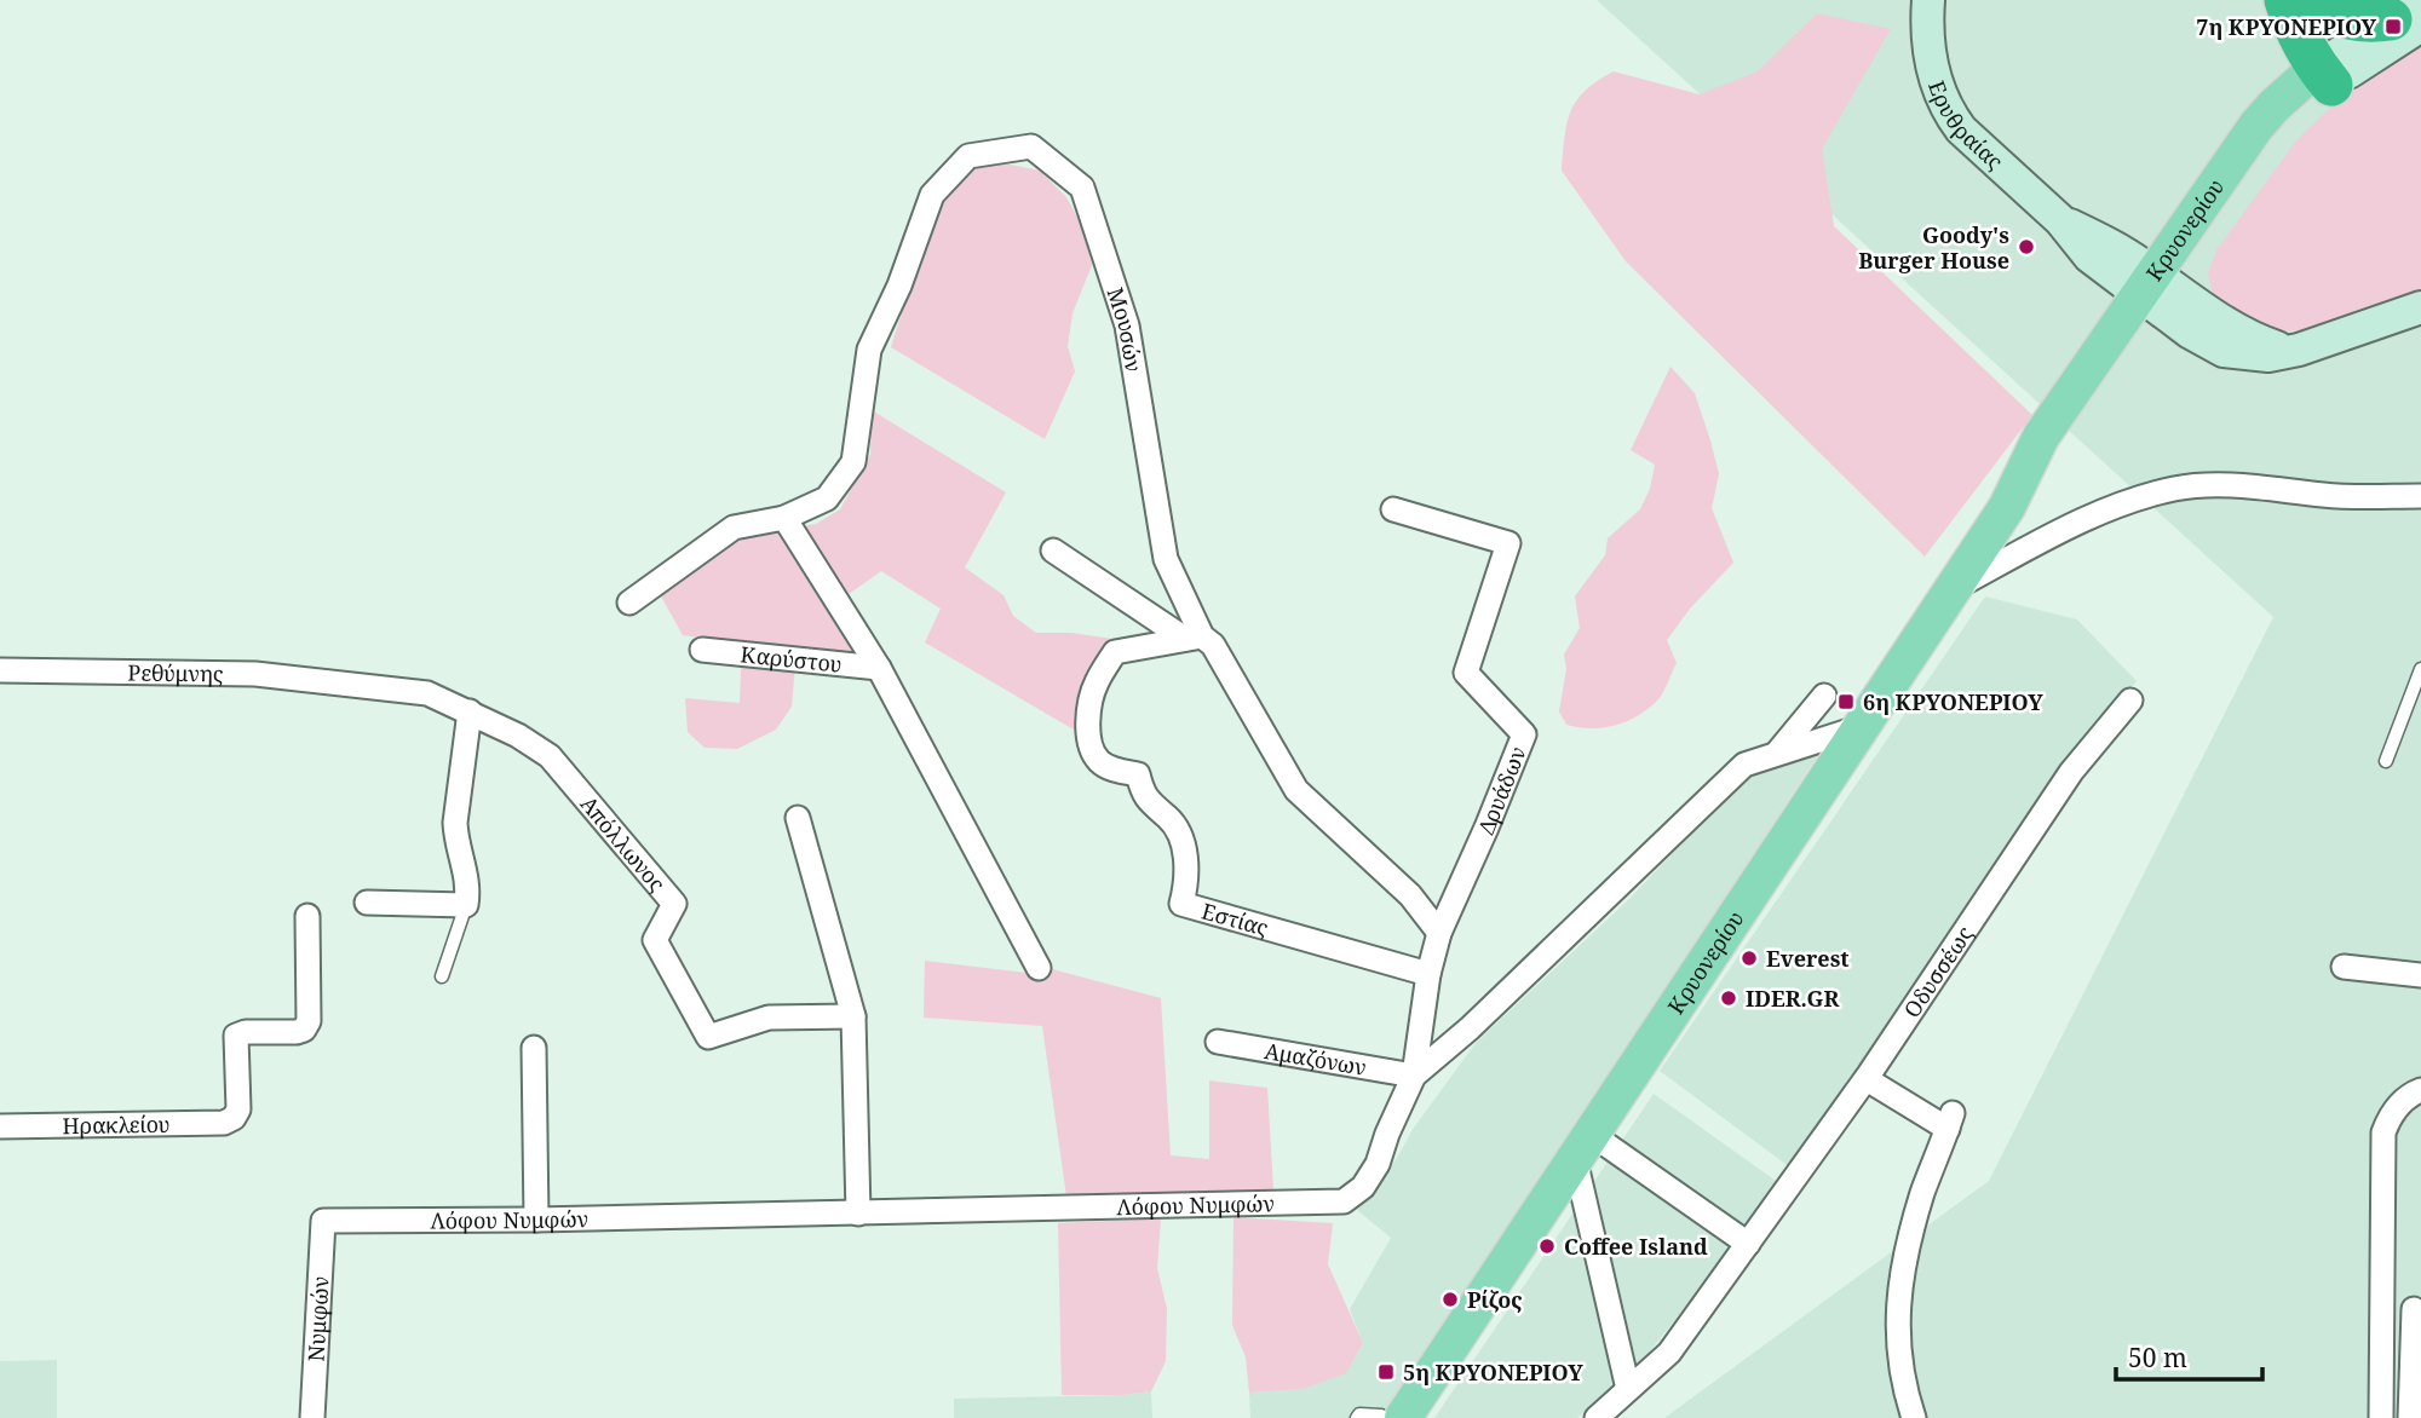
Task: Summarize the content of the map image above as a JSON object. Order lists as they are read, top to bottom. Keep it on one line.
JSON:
{"streets":{"main road":["Ερυθραίας","Κρυονερίου"],"street":["Μουσών","Καρύστου","Ρεθύμνης","Δρυάδων","Απόλλωνος","Εστίας","Οδυσσέως","Αμαζόνων","Ηρακλείου","Λόφου Νυμφών","Νυμφών"]},"crossings":[["Ερυθραίας","Κρυονερίου"],["Κρυονερίου","Λόφου Νυμφών"],["Μουσών","Δρυάδων"],["Μουσών","Εστίας"],["Ρεθύμνης","Απόλλωνος"],["Δρυάδων","Εστίας"],["Δρυάδων","Αμαζόνων"],["Δρυάδων","Λόφου Νυμφών"],["Αμαζόνων","Λόφου Νυμφών"],["Λόφου Νυμφών","Νυμφών"]],"places":{"transit":["7η ΚΡΥΟΝΕΡΙΟΥ","6η ΚΡΥΟΝΕΡΙΟΥ","5η ΚΡΥΟΝΕΡΙΟΥ"],"other":["Goody's Burger House","Everest","IDER.GR","Coffee Island","Ρίζος"]},"scale_bar":"50 m"}
